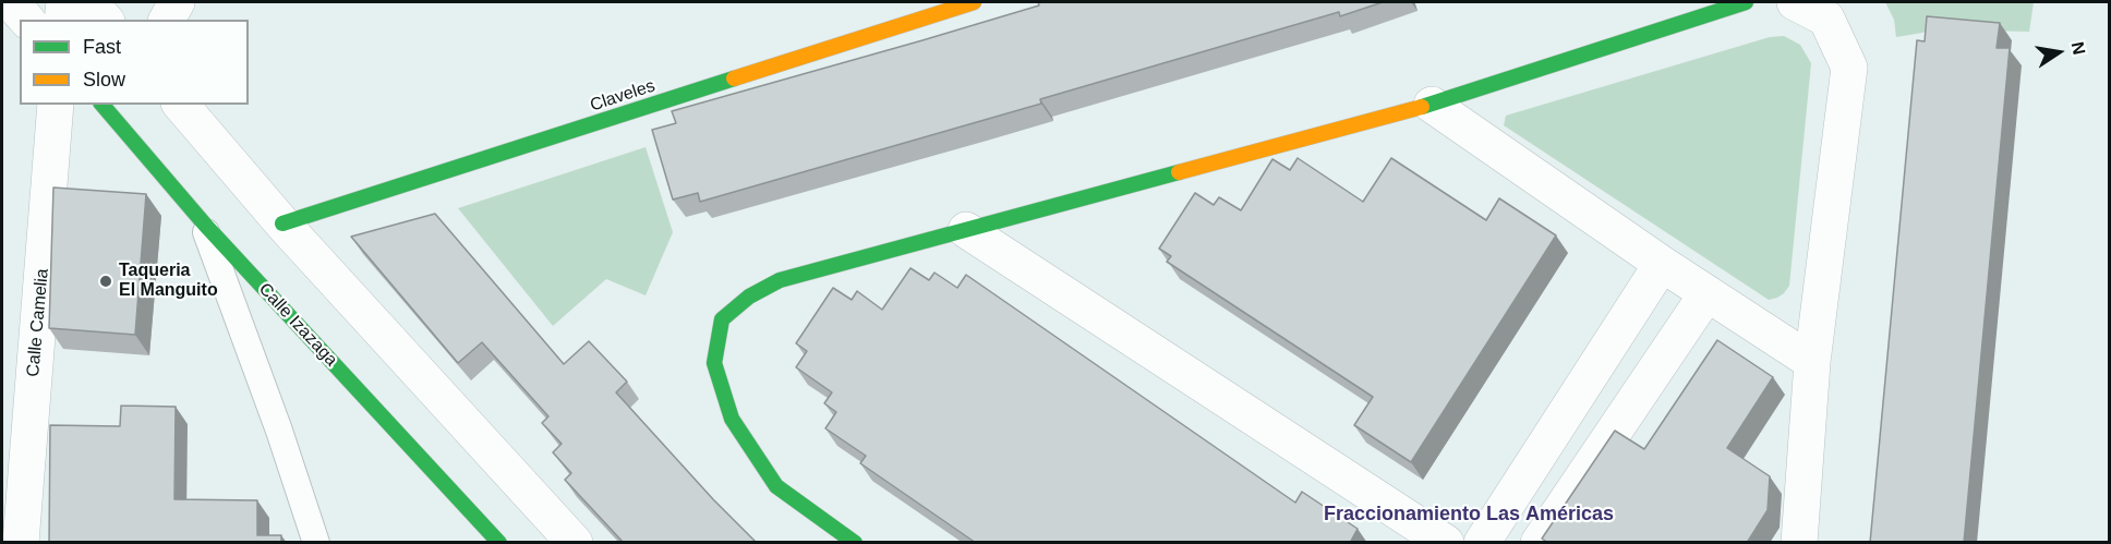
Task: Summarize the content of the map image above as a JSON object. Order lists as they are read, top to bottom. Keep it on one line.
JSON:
{"streets":{"street":["Claveles","Calle Camelia","Calle Izazaga"]},"districts":["Fraccionamiento Las Américas"],"places":["Taqueria El Manguito"],"legend":["Fast","Slow"],"north":"right"}
